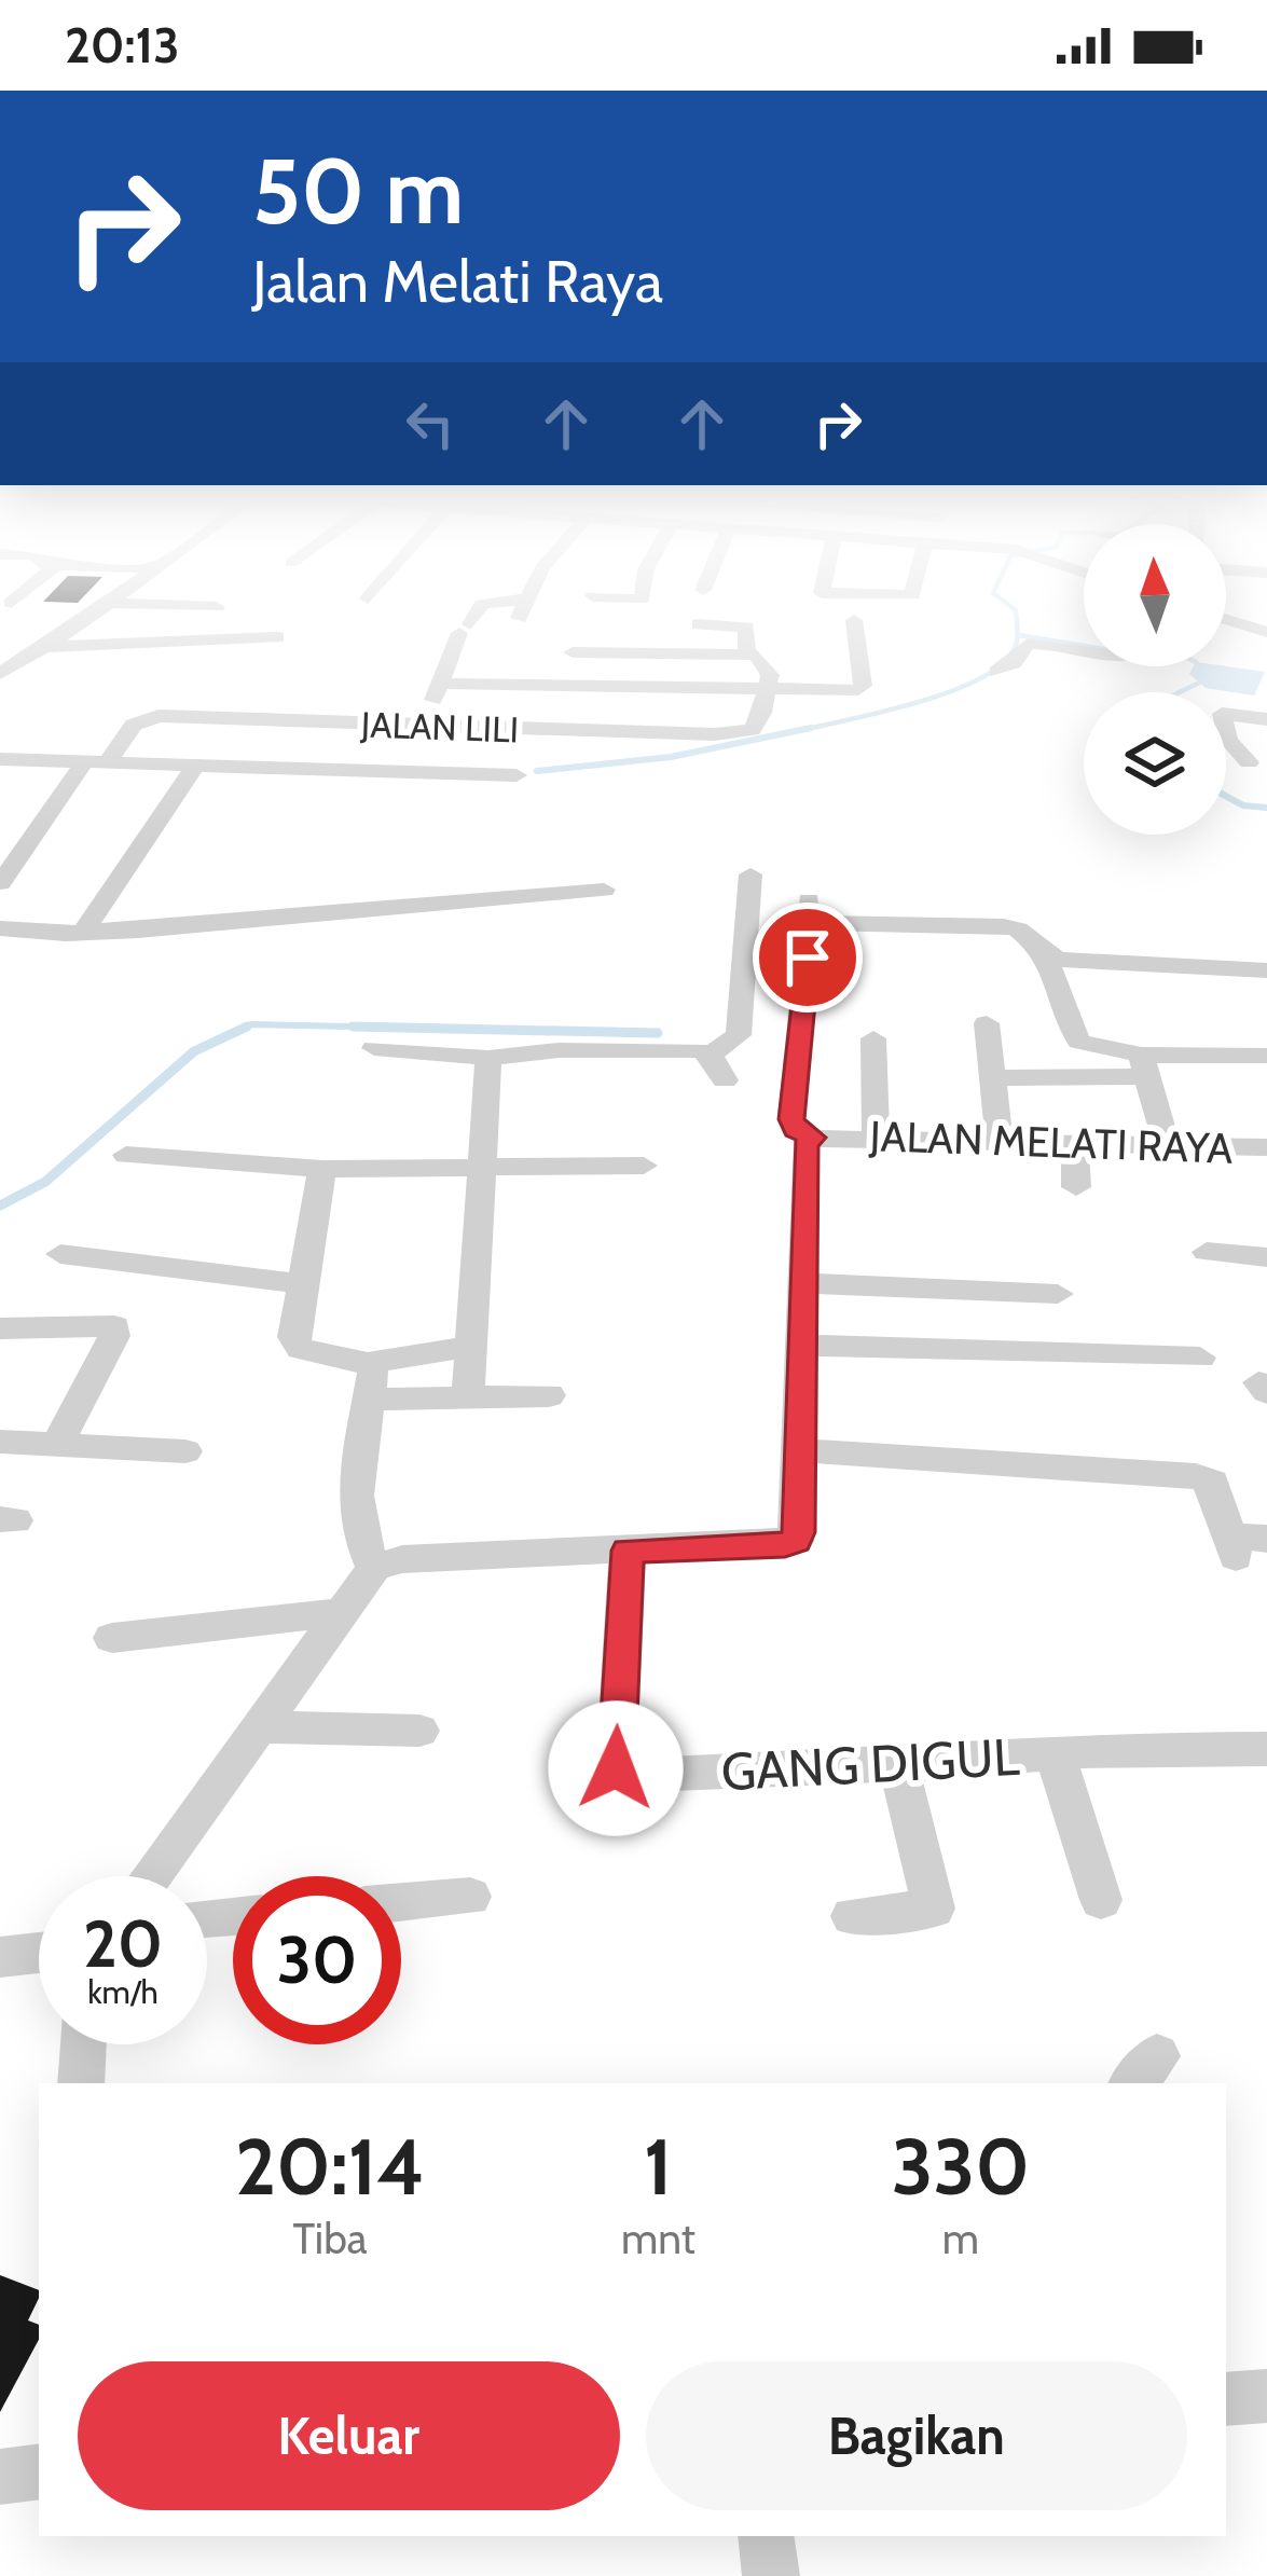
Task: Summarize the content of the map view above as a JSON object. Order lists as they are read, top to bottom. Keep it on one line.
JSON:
{"streets":{"street":["JALAN LILI","JALAN MELATI RAYA","GANG DIGUL"]},"crossings":[["JALAN MELATI RAYA","GANG DIGUL"]],"north":"top","page":{"status":"20:13","turn":["50 m","Jalan Melati Raya"],"speed":"20 km/h","limit":"30","eta":["20:14","Tiba","1","mnt","330","m"],"buttons":["Keluar","Bagikan"]}}
